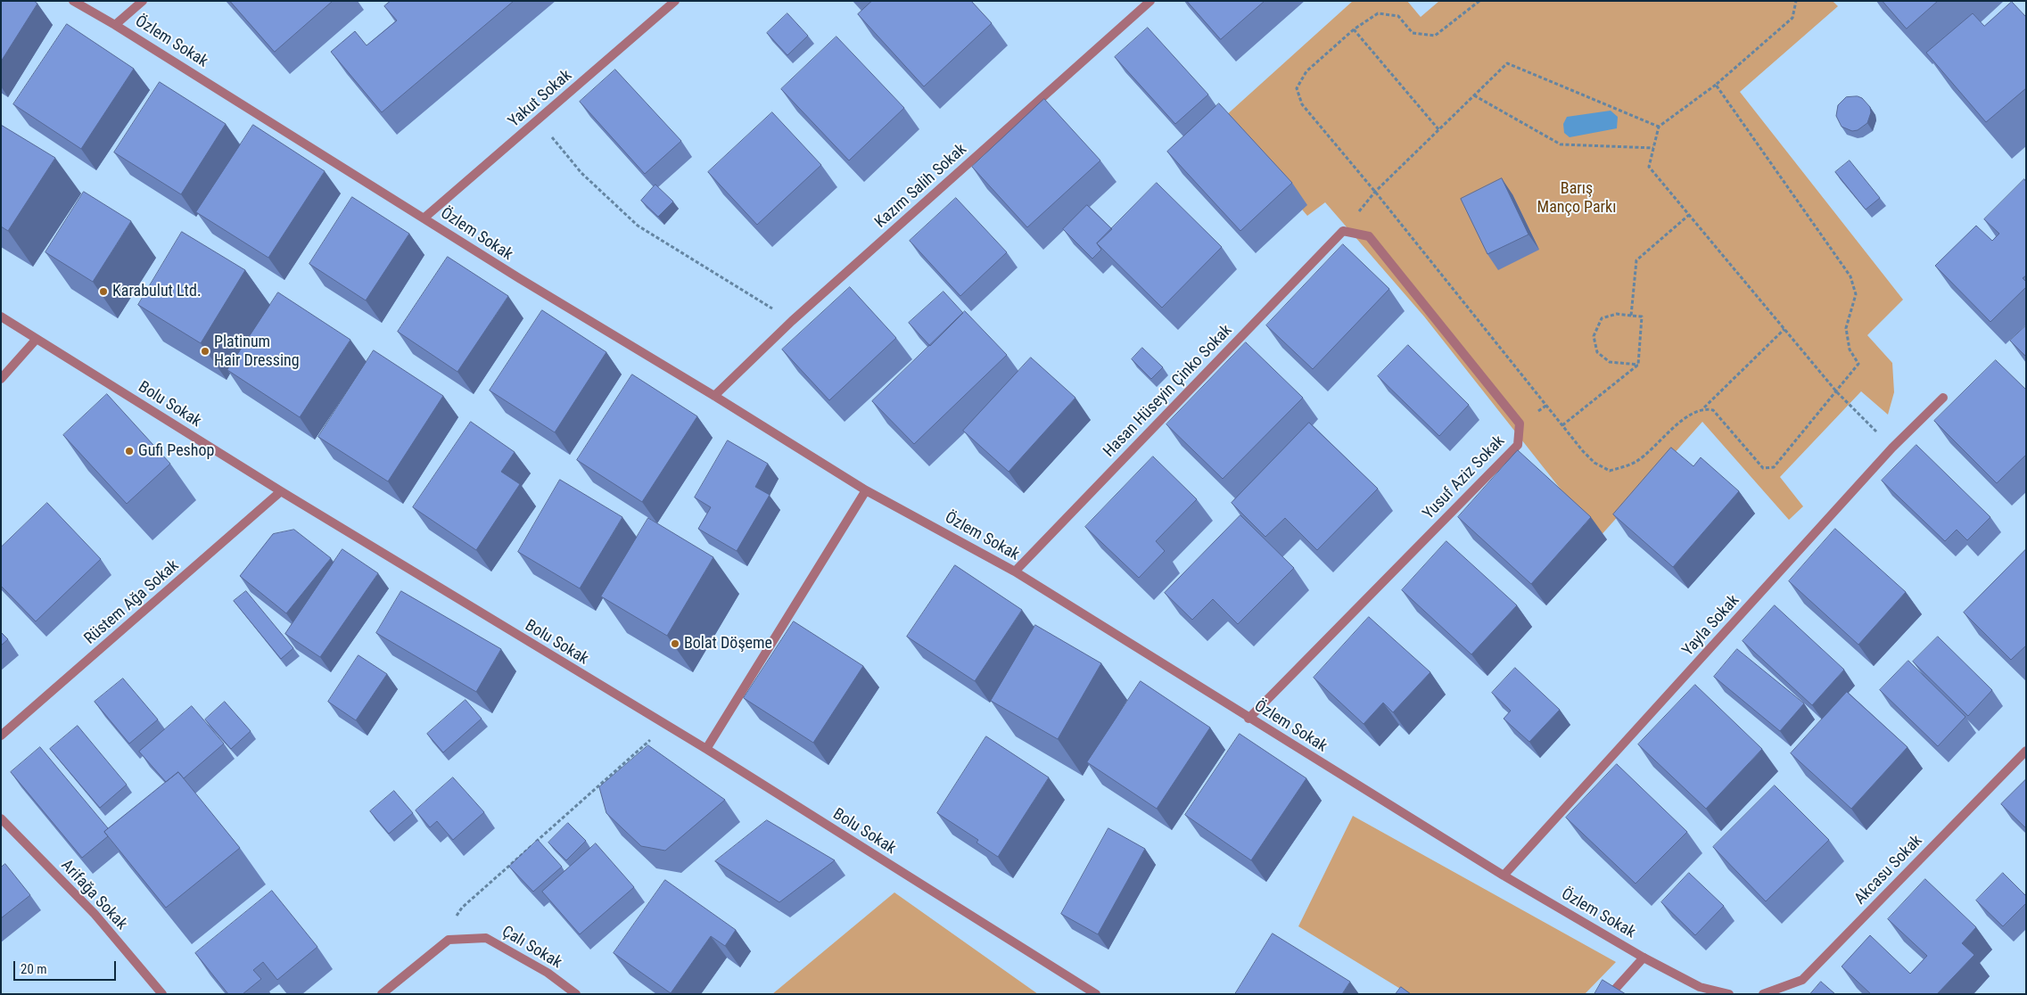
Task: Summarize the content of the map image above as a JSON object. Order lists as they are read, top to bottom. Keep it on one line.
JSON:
{"streets":{"street":["Özlem Sokak","Yakut Sokak","Kazım Salih Sokak","Hasan Hüseyin Çinko Sokak","Bolu Sokak","Yusuf Aziz Sokak","Rüstem Ağa Sokak","Yayla Sokak","Akcasu Sokak","Arifağa Sokak","Çalı Sokak"]},"crossings":[["Özlem Sokak","Yakut Sokak"],["Özlem Sokak","Kazım Salih Sokak"],["Özlem Sokak","Hasan Hüseyin Çinko Sokak"],["Özlem Sokak","Yusuf Aziz Sokak"],["Özlem Sokak","Yayla Sokak"],["Hasan Hüseyin Çinko Sokak","Yusuf Aziz Sokak"],["Bolu Sokak","Rüstem Ağa Sokak"]],"parks":["Barış Manço Parkı"],"places":["Karabulut Ltd.","Platinum Hair Dressing","Gufi Peshop","Bolat Döşeme"],"scale_bar":"20 m"}
